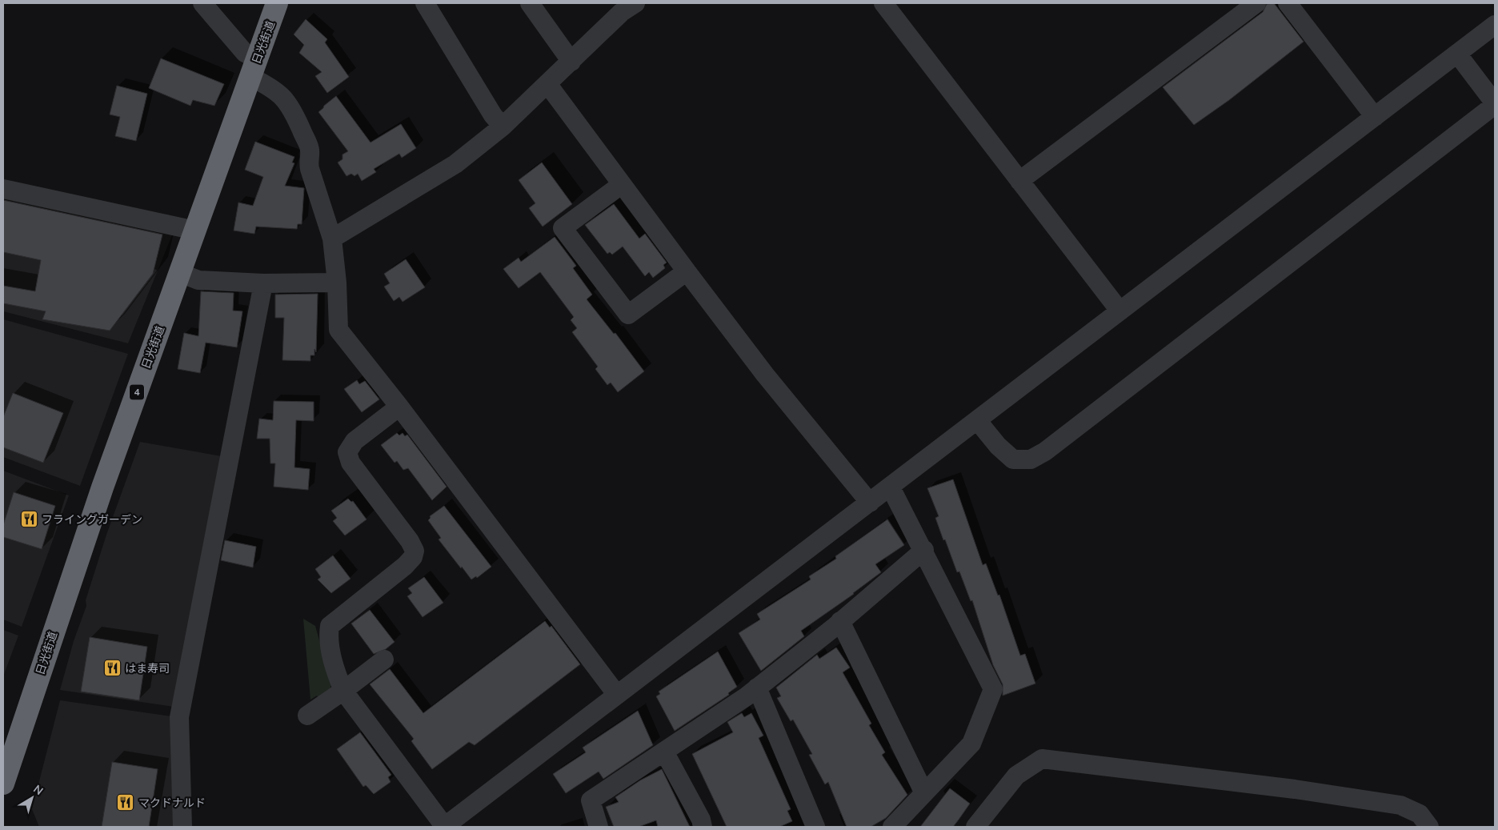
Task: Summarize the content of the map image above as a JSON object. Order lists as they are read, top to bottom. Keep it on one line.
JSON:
{"streets":{"highway":["日光街道","4"]},"places":{"restaurant":["フライングガーデン","はま寿司","マクドナルド"]},"north":"top right"}
